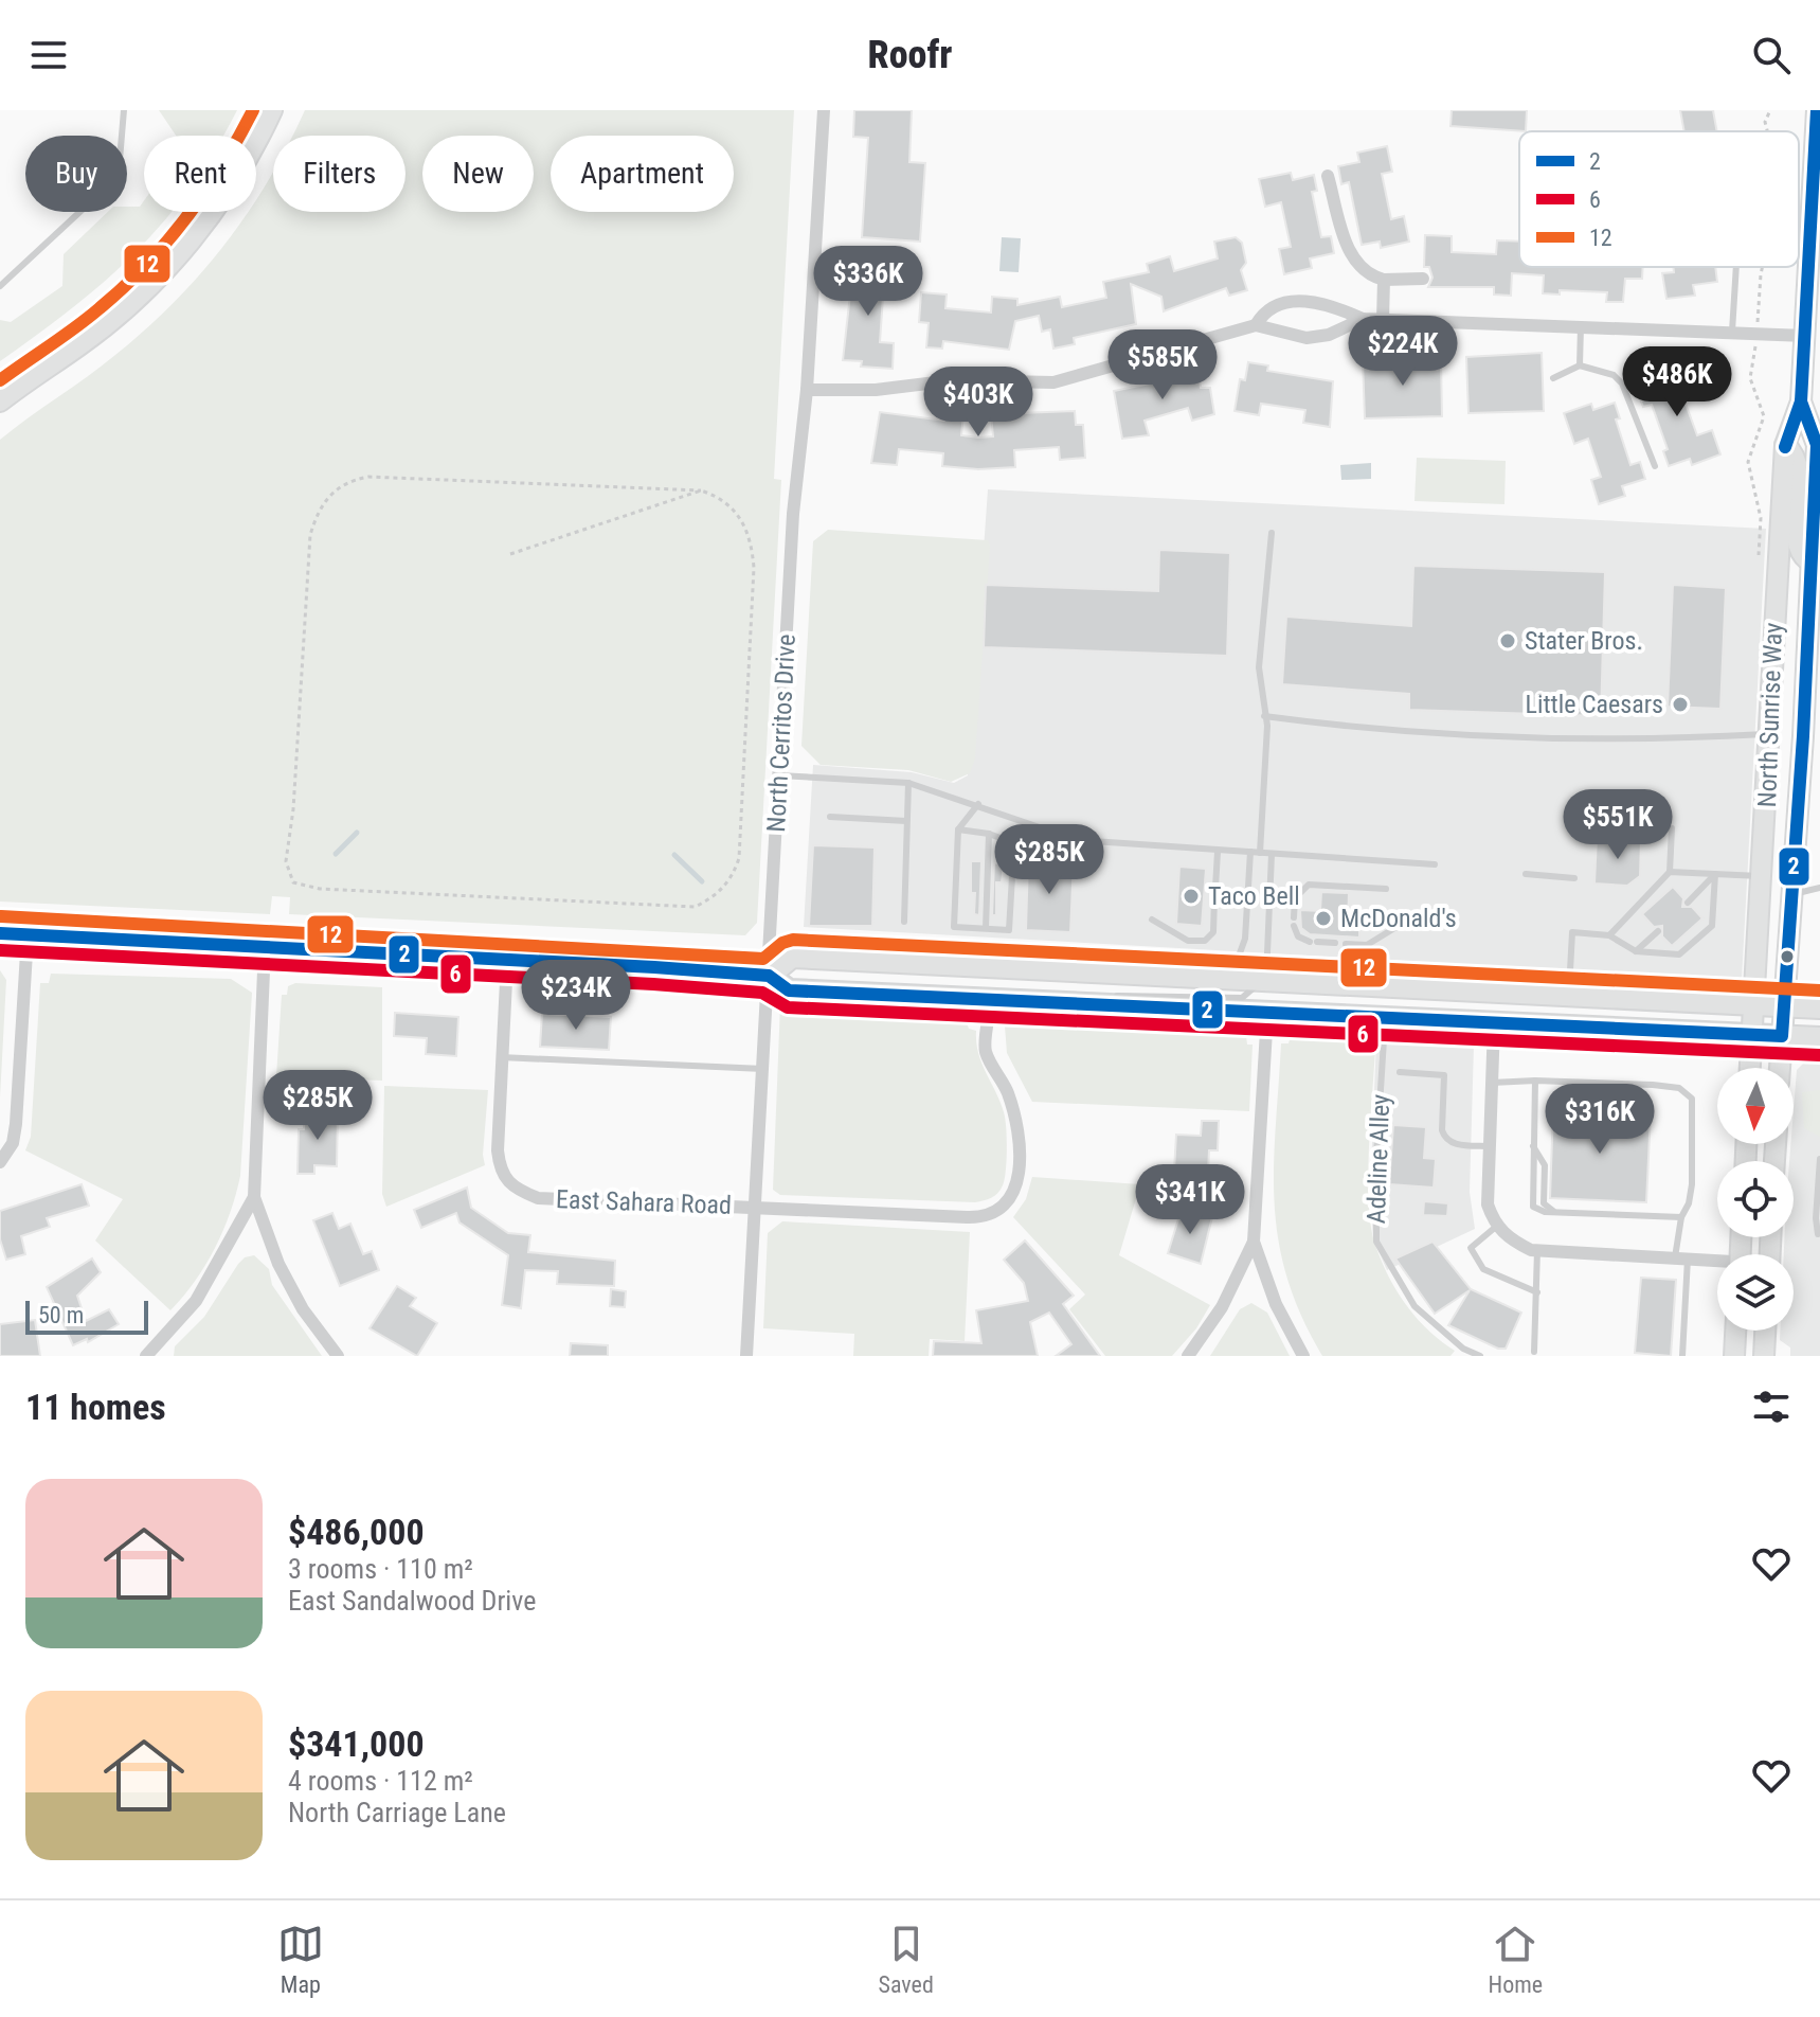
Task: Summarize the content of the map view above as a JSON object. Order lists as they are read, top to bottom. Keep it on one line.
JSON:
{"streets":{"main road":["North Sunrise Way"],"street":["North Cerritos Drive","East Sahara Road"],"lane":["Adeline Alley"]},"crossings":[["North Cerritos Drive","East Sahara Road"]],"places":["Stater Bros.","Little Caesars","Taco Bell","McDonald's"],"lines":["transit line 2","transit line 12","transit line 6"],"legend":["2","6","12"],"scale_bar":"50 m","north":"bottom","page":{"header":"Roofr","chip":["Buy","Rent","Filters","New","Apartment"],"price":["$336K","$224K","$585K","$486K","$403K","$551K","$285K","$234K","$285K","$316K","$341K"],"scale":"50 m","heading":"11 homes","list":[{"name":"$486,000","note":"3 rooms · 110 m² · East Sandalwood Drive"},{"name":"$341,000","note":"4 rooms · 112 m² · North Carriage Lane"}],"tabs":["Map","Saved","Home"]}}
